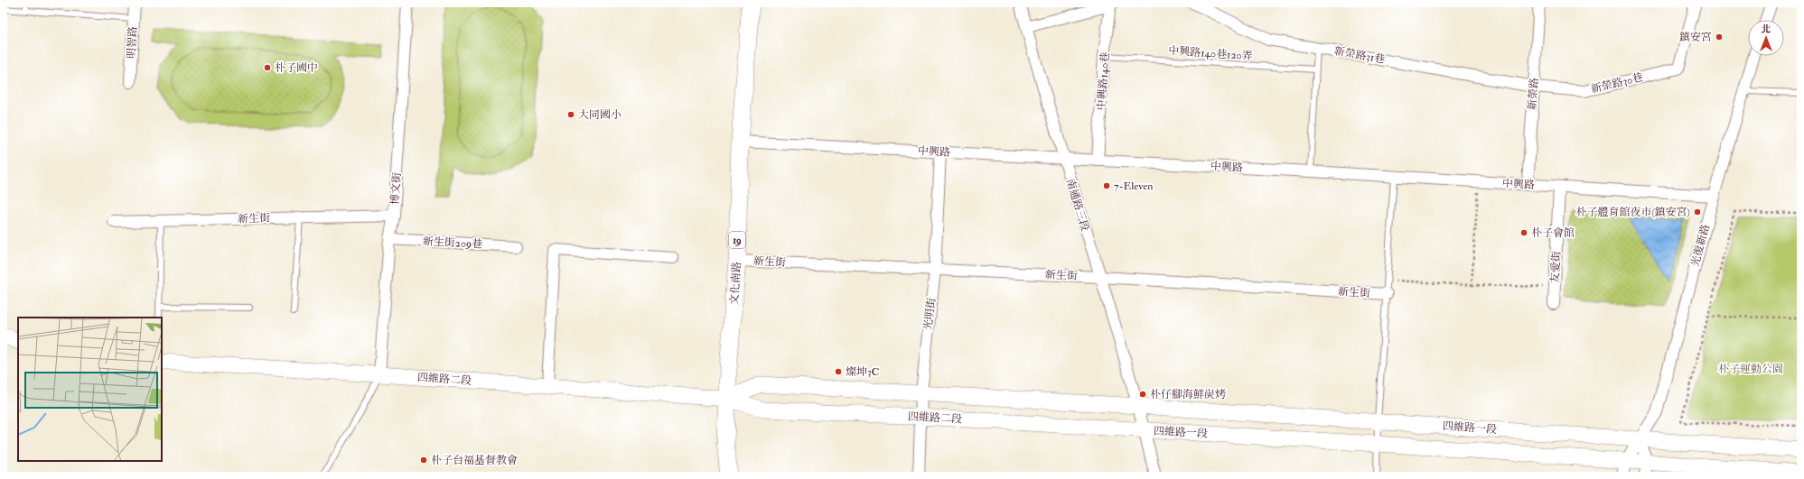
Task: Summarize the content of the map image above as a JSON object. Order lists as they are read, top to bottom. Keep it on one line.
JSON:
{"streets":{"main road":["19","文化南路"],"street":["明智路","新榮路31巷","中興路140巷","新榮路30巷","新榮路","中興路","博文街","南通路三段","新生街","新生街209巷","光復新路","友愛街","光明街","四維路二段","四維路一段"],"lane":["中興路140巷120弄"]},"crossings":[["中興路140巷120弄","中興路140巷"],["新榮路31巷","新榮路30巷"],["新榮路31巷","新榮路"],["中興路140巷","中興路"],["新榮路30巷","新榮路"],["新榮路","中興路"],["中興路","南通路三段"],["中興路","光復新路"],["中興路","友愛街"],["中興路","文化南路"],["中興路","光明街"],["博文街","新生街"],["博文街","新生街209巷"],["博文街","四維路二段"],["南通路三段","新生街"],["南通路三段","四維路二段"],["南通路三段","四維路一段"],["新生街","文化南路"],["新生街","光明街"],["光復新路","四維路一段"],["文化南路","四維路二段"],["光明街","四維路二段"],["四維路二段","四維路一段"]],"parks":["朴子運動公園"],"places":["鎮安宮","朴子國中","大同國小","7-Eleven","朴子體育館夜市(鎮安宮)","朴子會館","燦坤3C","朴仔腳海鮮炭烤","朴子台福基督教會"],"north":"top"}
